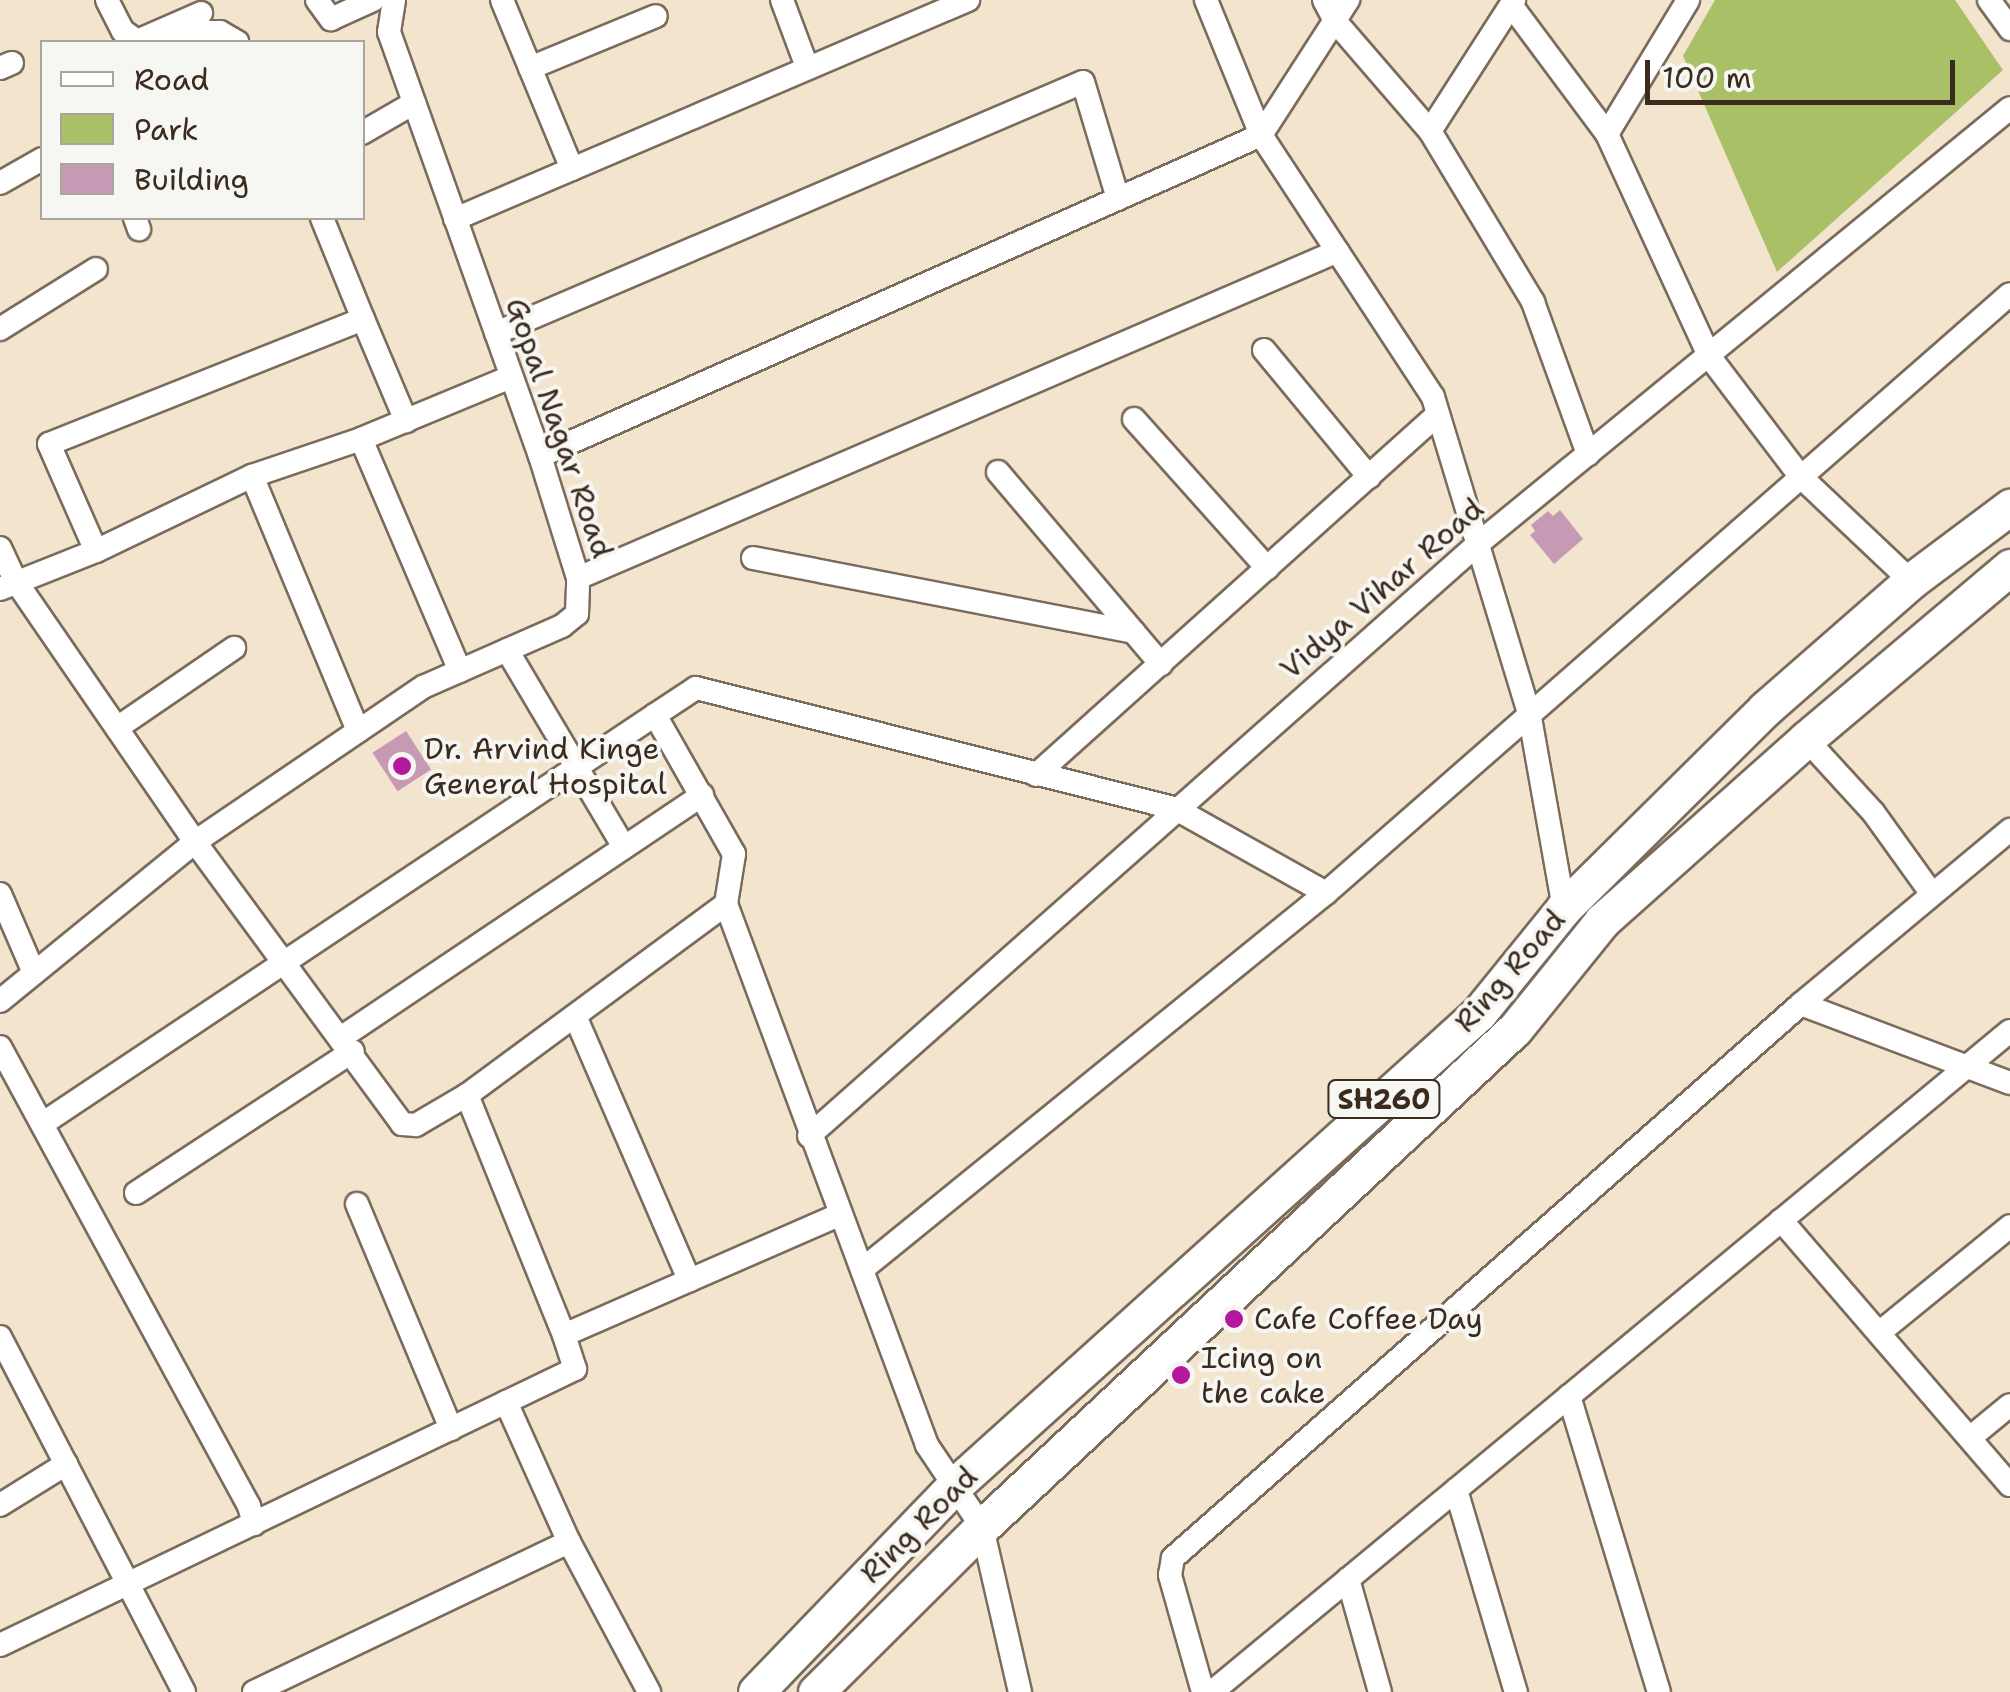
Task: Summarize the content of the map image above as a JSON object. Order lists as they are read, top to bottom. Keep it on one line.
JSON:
{"streets":{"main road":["Ring Road","SH260"],"street":["Gopal Nagar Road","Vidya Vihar Road"]},"places":["Dr. Arvind Kinge General Hospital","Cafe Coffee Day","Icing on the cake"],"legend":["Road","Park","Building"],"scale_bar":"100 m"}
